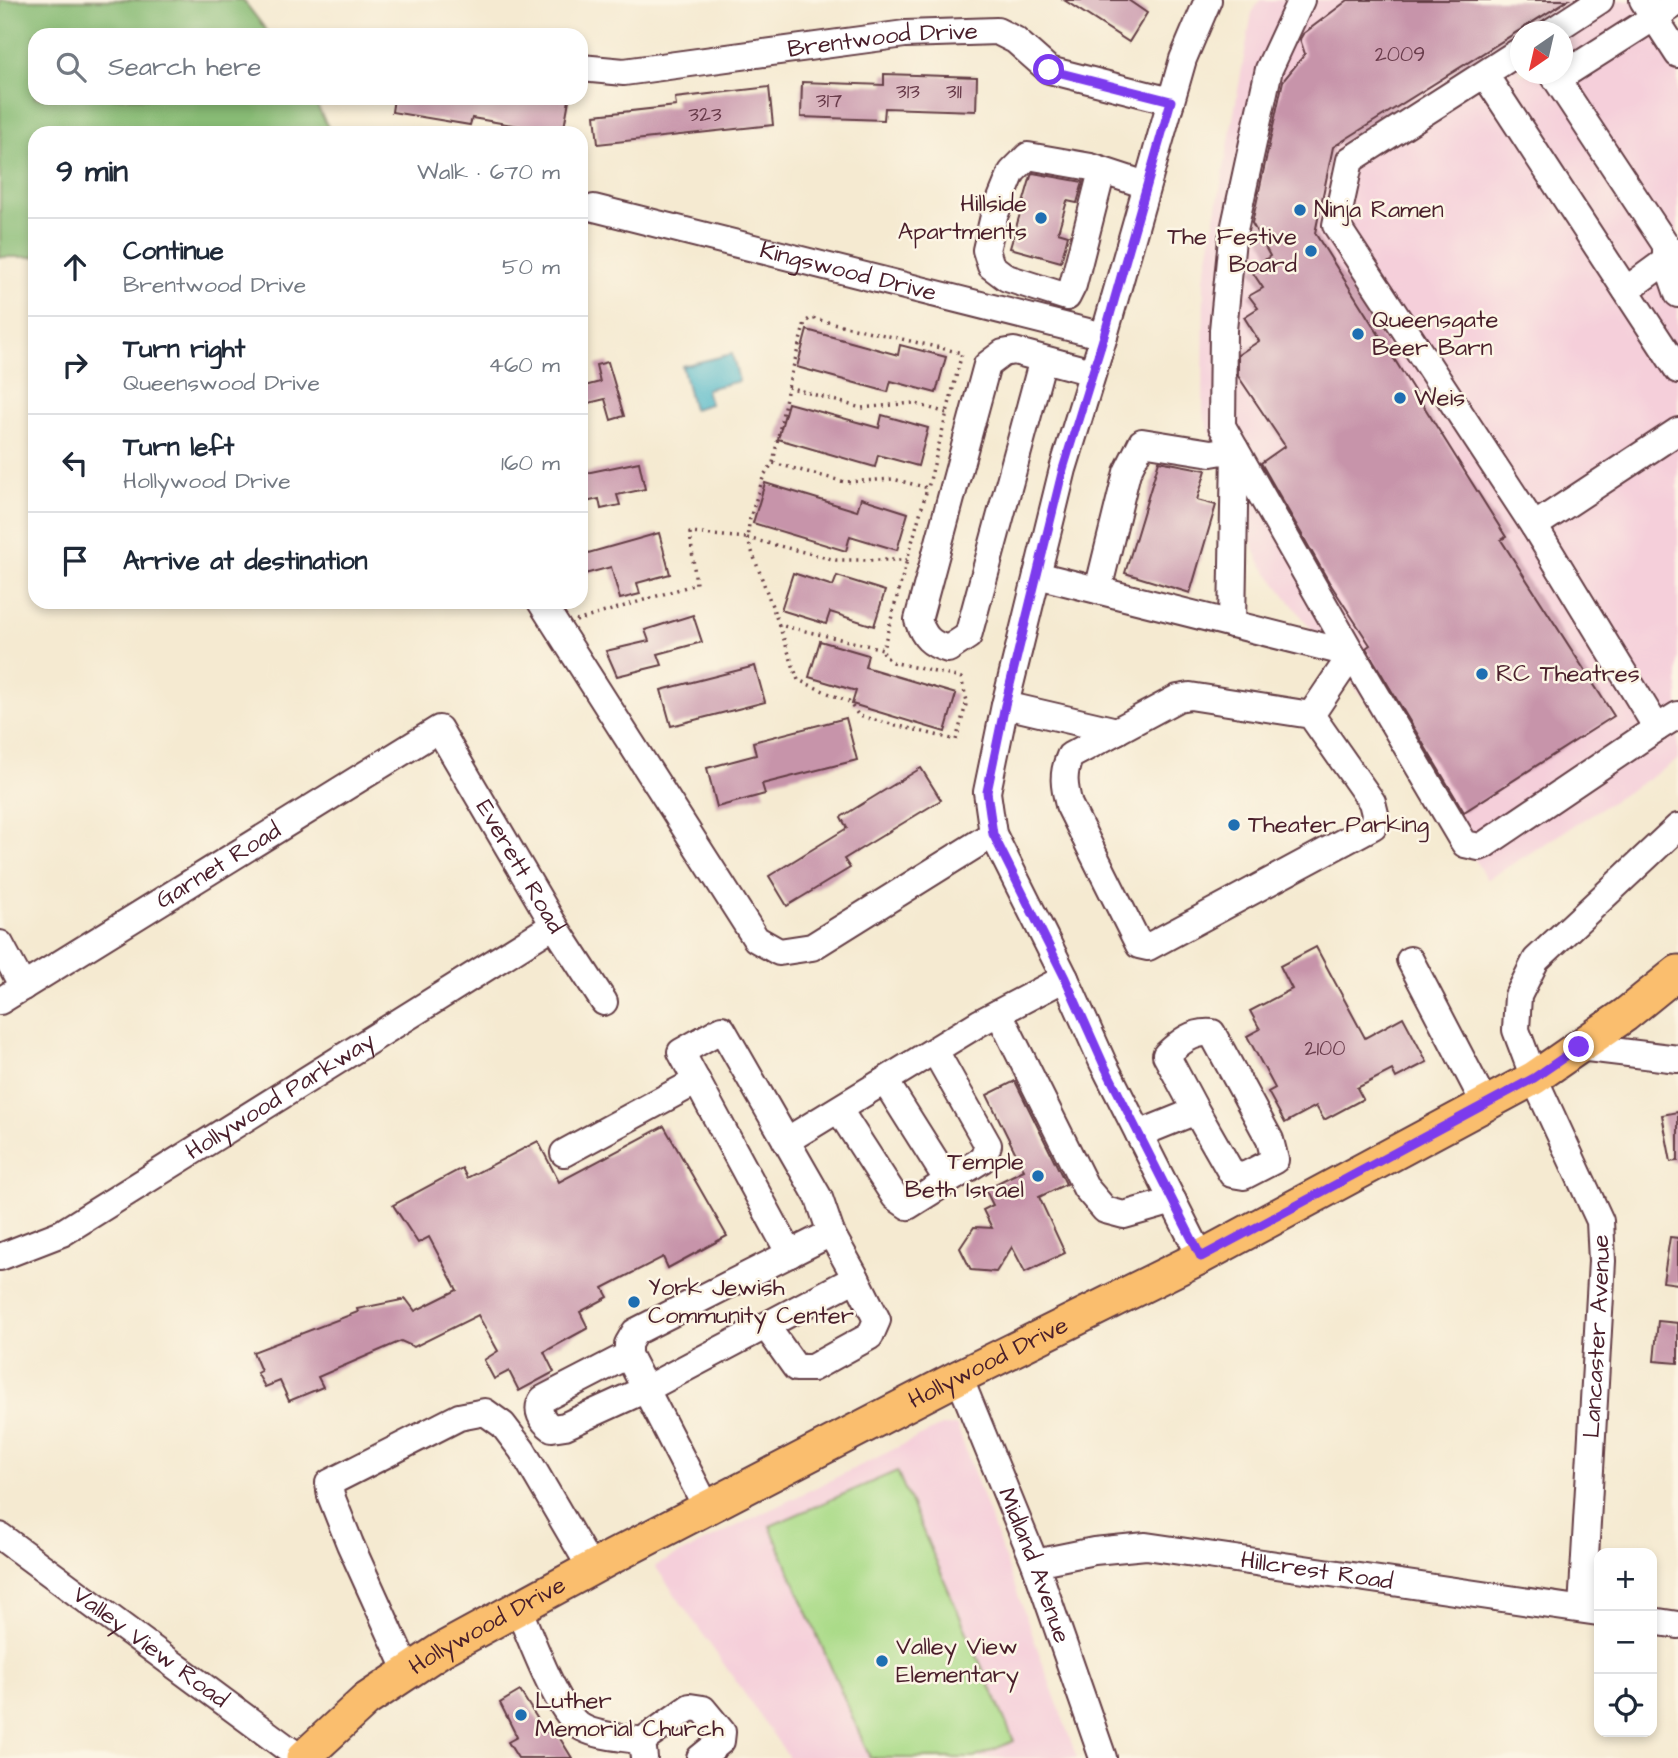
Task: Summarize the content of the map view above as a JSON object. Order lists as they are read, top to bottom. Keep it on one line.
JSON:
{"streets":{"main road":["Hollywood Drive"],"street":["Brentwood Drive","Kingswood Drive","Garnet Road","Everett Road","Hollywood Parkway","Lancaster Avenue","Midland Avenue","Hillcrest Road","Valley View Road"]},"crossings":[["Garnet Road","Everett Road"],["Everett Road","Hollywood Parkway"],["Lancaster Avenue","Hollywood Drive"],["Lancaster Avenue","Hillcrest Road"],["Hollywood Drive","Midland Avenue"],["Hollywood Drive","Valley View Road"],["Midland Avenue","Hillcrest Road"]],"places":["Ninja Ramen","Hillside Apartments","The Festive Board","Queensgate Beer Barn","Weis","RC Theatres","Theater Parking","Temple Beth Israel","York Jewish Community Center","Valley View Elementary","Luther Memorial Church"],"house_numbers":["2009","313","311","317","323","2100"],"north":"bottom left","page":{"search":"Search here","heading":["9 min","Walk · 670 m"],"list":[["Continue","Brentwood Drive","50 m"],["Turn right","Queenswood Drive","460 m"],["Turn left","Hollywood Drive","160 m"],"Arrive at destination"],"map_buttons":["+","−"]}}
